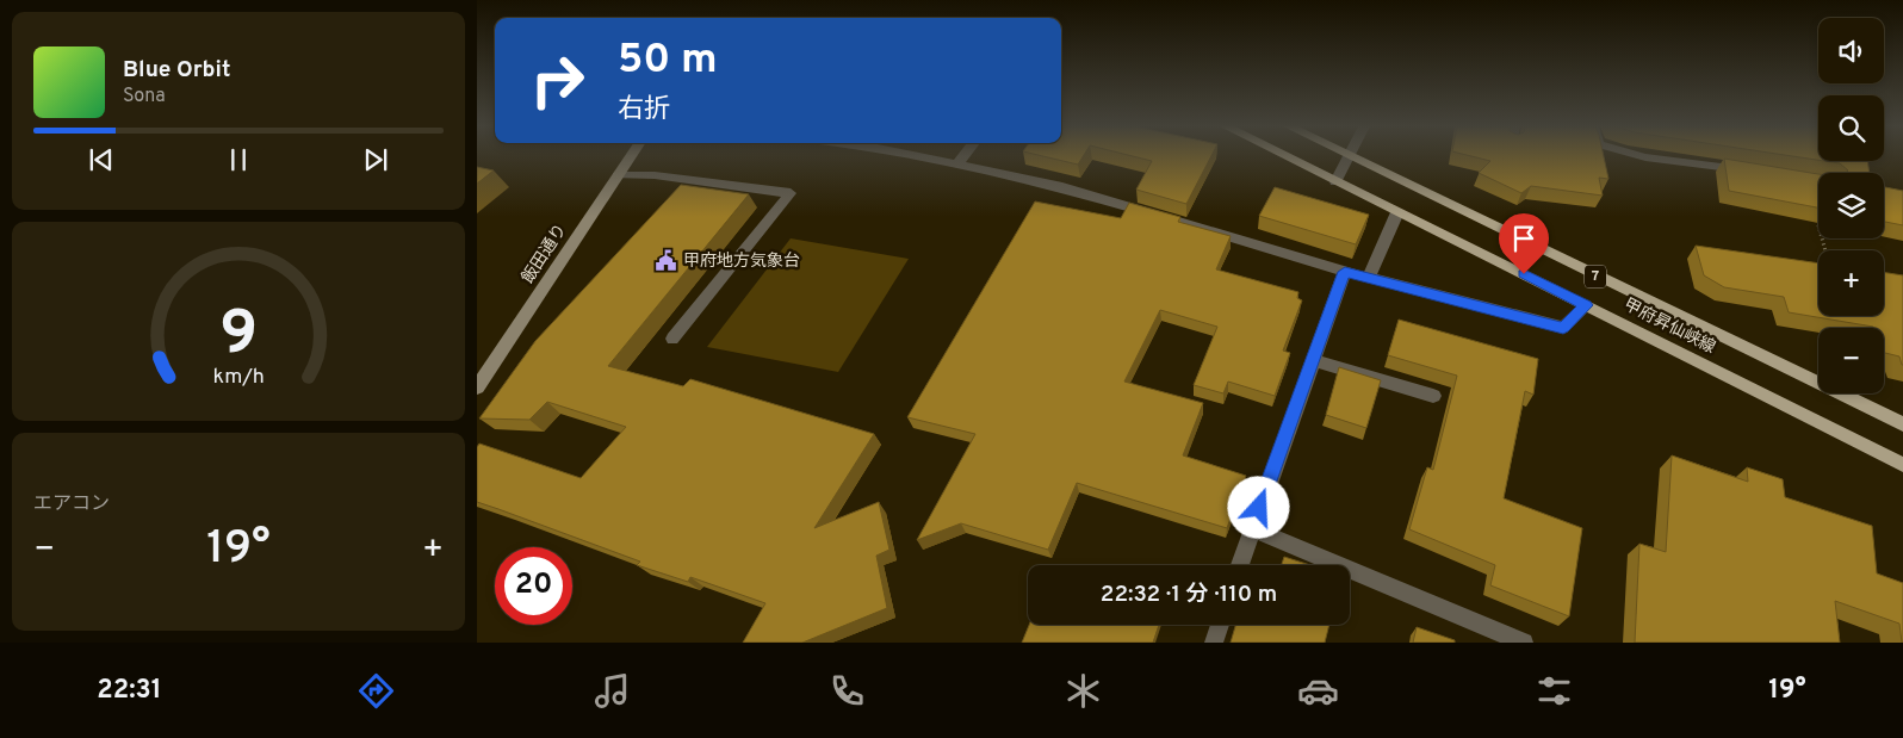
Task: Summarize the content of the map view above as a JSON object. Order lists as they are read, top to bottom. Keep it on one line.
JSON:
{"streets":{"main road":["飯田通り","7","甲府昇仙峡線"]},"places":{"public building":["甲府地方気象台"]},"page":{"map_buttons":["+","−"],"turn":["50 m","右折"],"song":["Blue Orbit","Sona"],"tile":"エアコン","heat":["−","19°","+"],"limit":"20","trip":"22:32 · 1 分 · 110 m","tabs":["22:31","19°"],"gauge":["9","km/h"]}}
